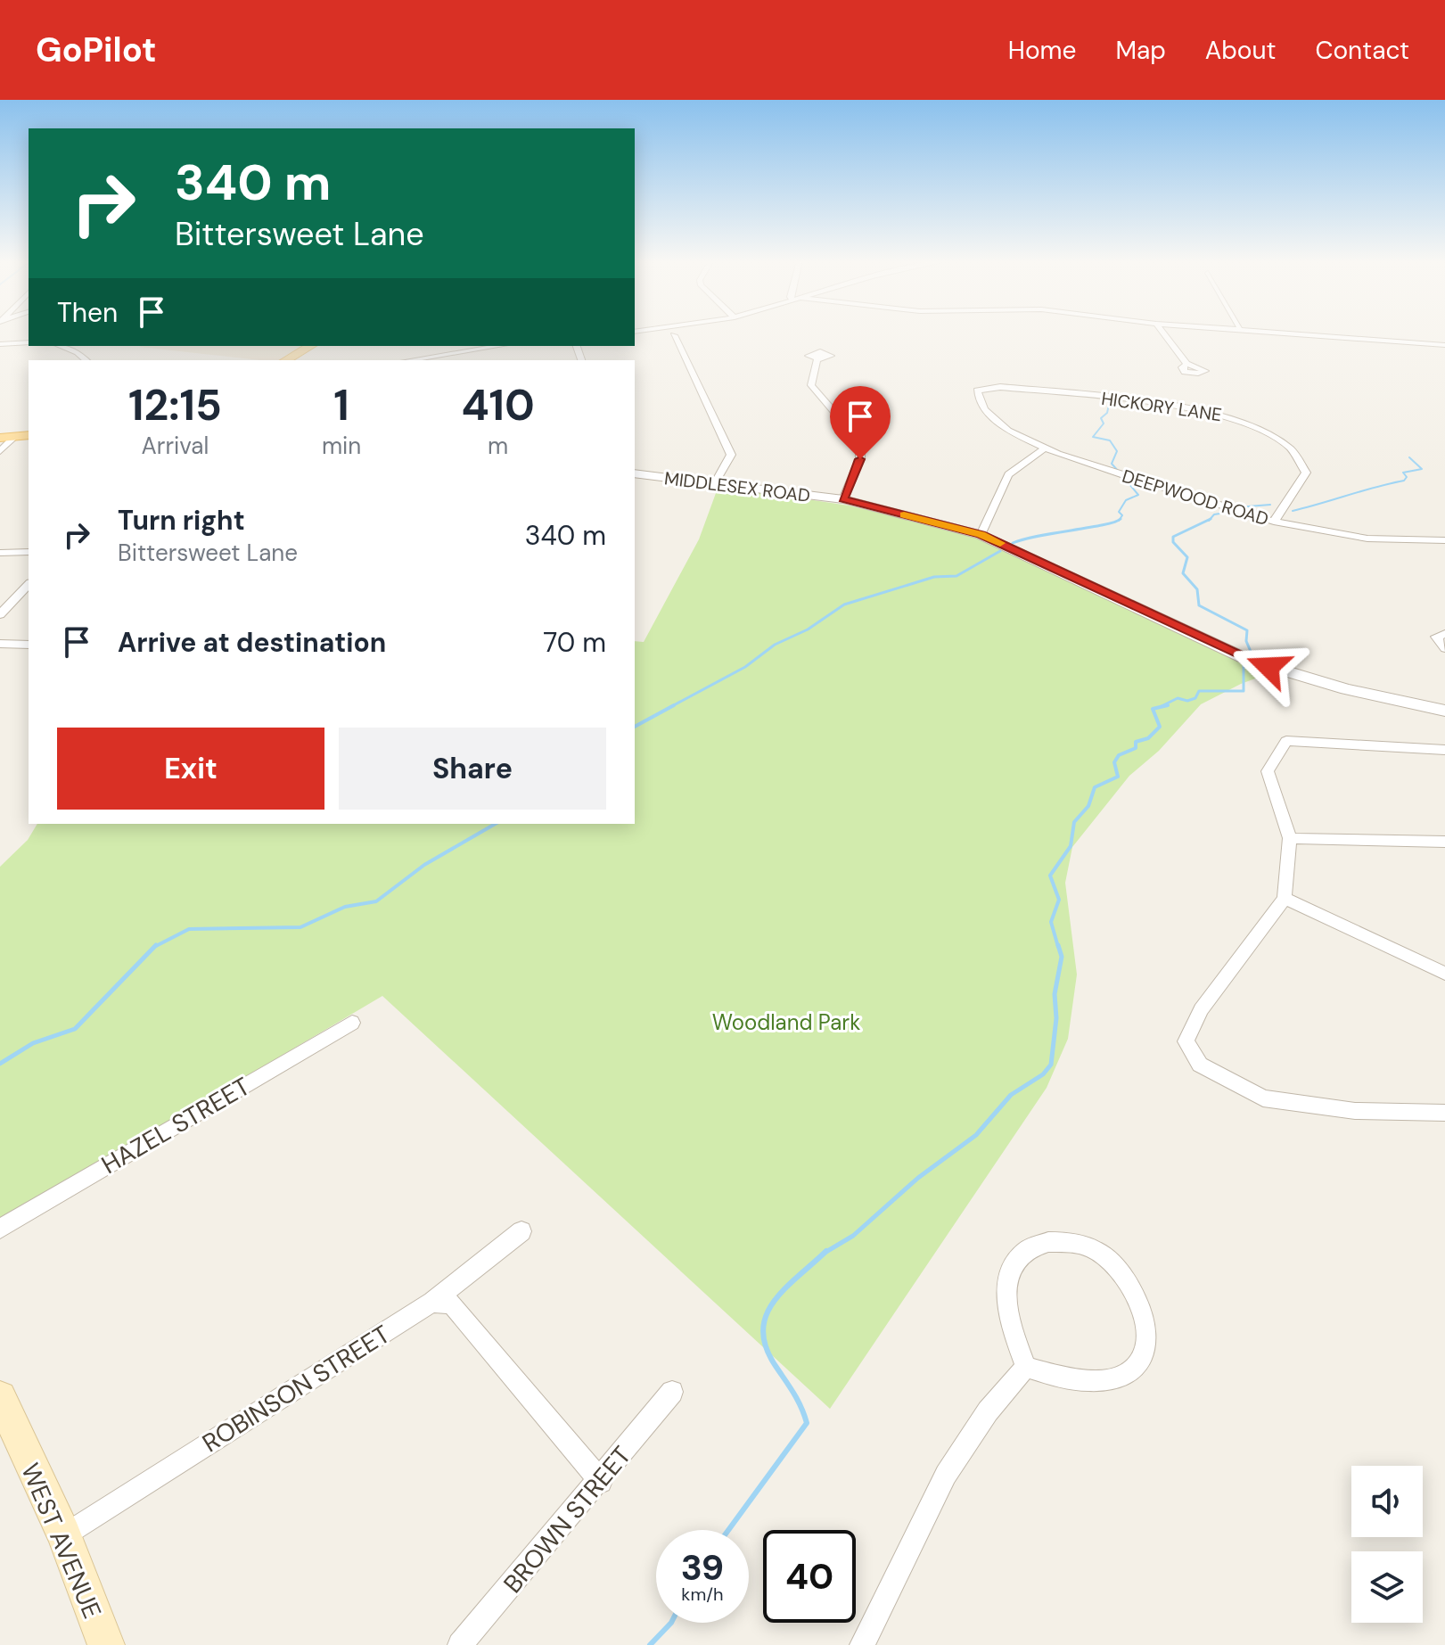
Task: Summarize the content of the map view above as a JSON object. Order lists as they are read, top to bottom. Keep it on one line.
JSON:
{"streets":{"main road":["WEST AVENUE"],"street":["HICKORY LANE","MIDDLESEX ROAD","DEEPWOOD ROAD","HAZEL STREET","ROBINSON STREET","BROWN STREET"]},"crossings":[["HICKORY LANE","DEEPWOOD ROAD"],["ROBINSON STREET","WEST AVENUE"]],"parks":["Woodland Park"],"page":{"header":"GoPilot","nav":["Home","Map","About","Contact"],"turn":["340 m","Bittersweet Lane"],"then":"Then","eta":["12:15","Arrival","1","min","410","m"],"list":[{"name":"Turn right","note":"Bittersweet Lane","value":"340 m"},{"name":"Arrive at destination","value":"70 m"}],"buttons":["Exit","Share"],"speed":"39 km/h","limit":"40"}}
